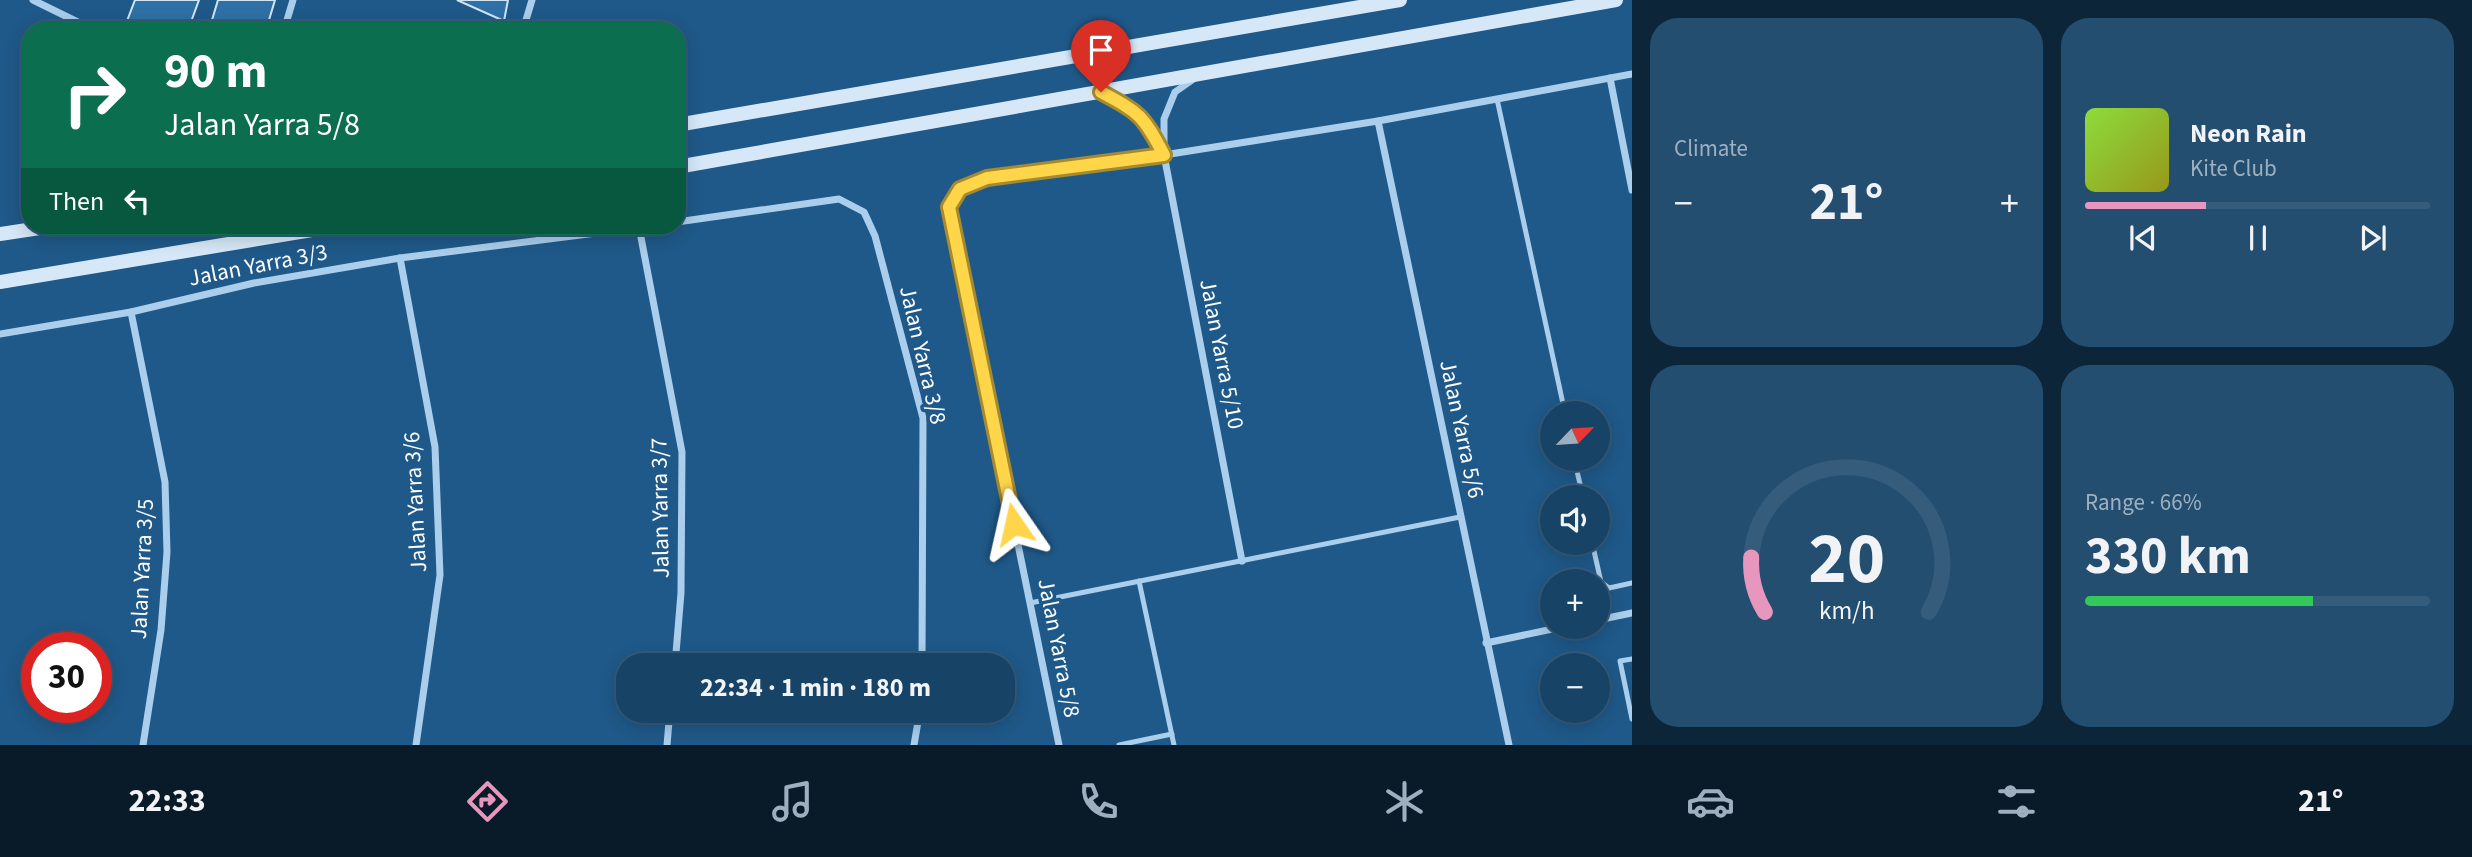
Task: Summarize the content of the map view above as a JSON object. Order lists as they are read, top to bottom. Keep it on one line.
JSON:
{"streets":{"street":["Jalan Yarra 3/3","Jalan Yarra 5/10","Jalan Yarra 3/8","Jalan Yarra 5/6","Jalan Yarra 3/6","Jalan Yarra 3/7","Jalan Yarra 3/5","Jalan Yarra 5/8"]},"crossings":[["Jalan Yarra 3/3","Jalan Yarra 3/6"],["Jalan Yarra 3/3","Jalan Yarra 3/5"],["Jalan Yarra 5/10","Jalan Yarra 5/8"],["Jalan Yarra 5/6","Jalan Yarra 5/8"]],"north":"top right","page":{"tile":["Climate",["Range · 66%","330 km"]],"turn":["90 m","Jalan Yarra 5/8"],"song":["Neon Rain","Kite Club"],"then":"Then","heat":["−","21°","+"],"map_buttons":["+","−"],"limit":"30","trip":"22:34 · 1 min · 180 m","tabs":["22:33","21°"],"gauge":["20","km/h"]}}
